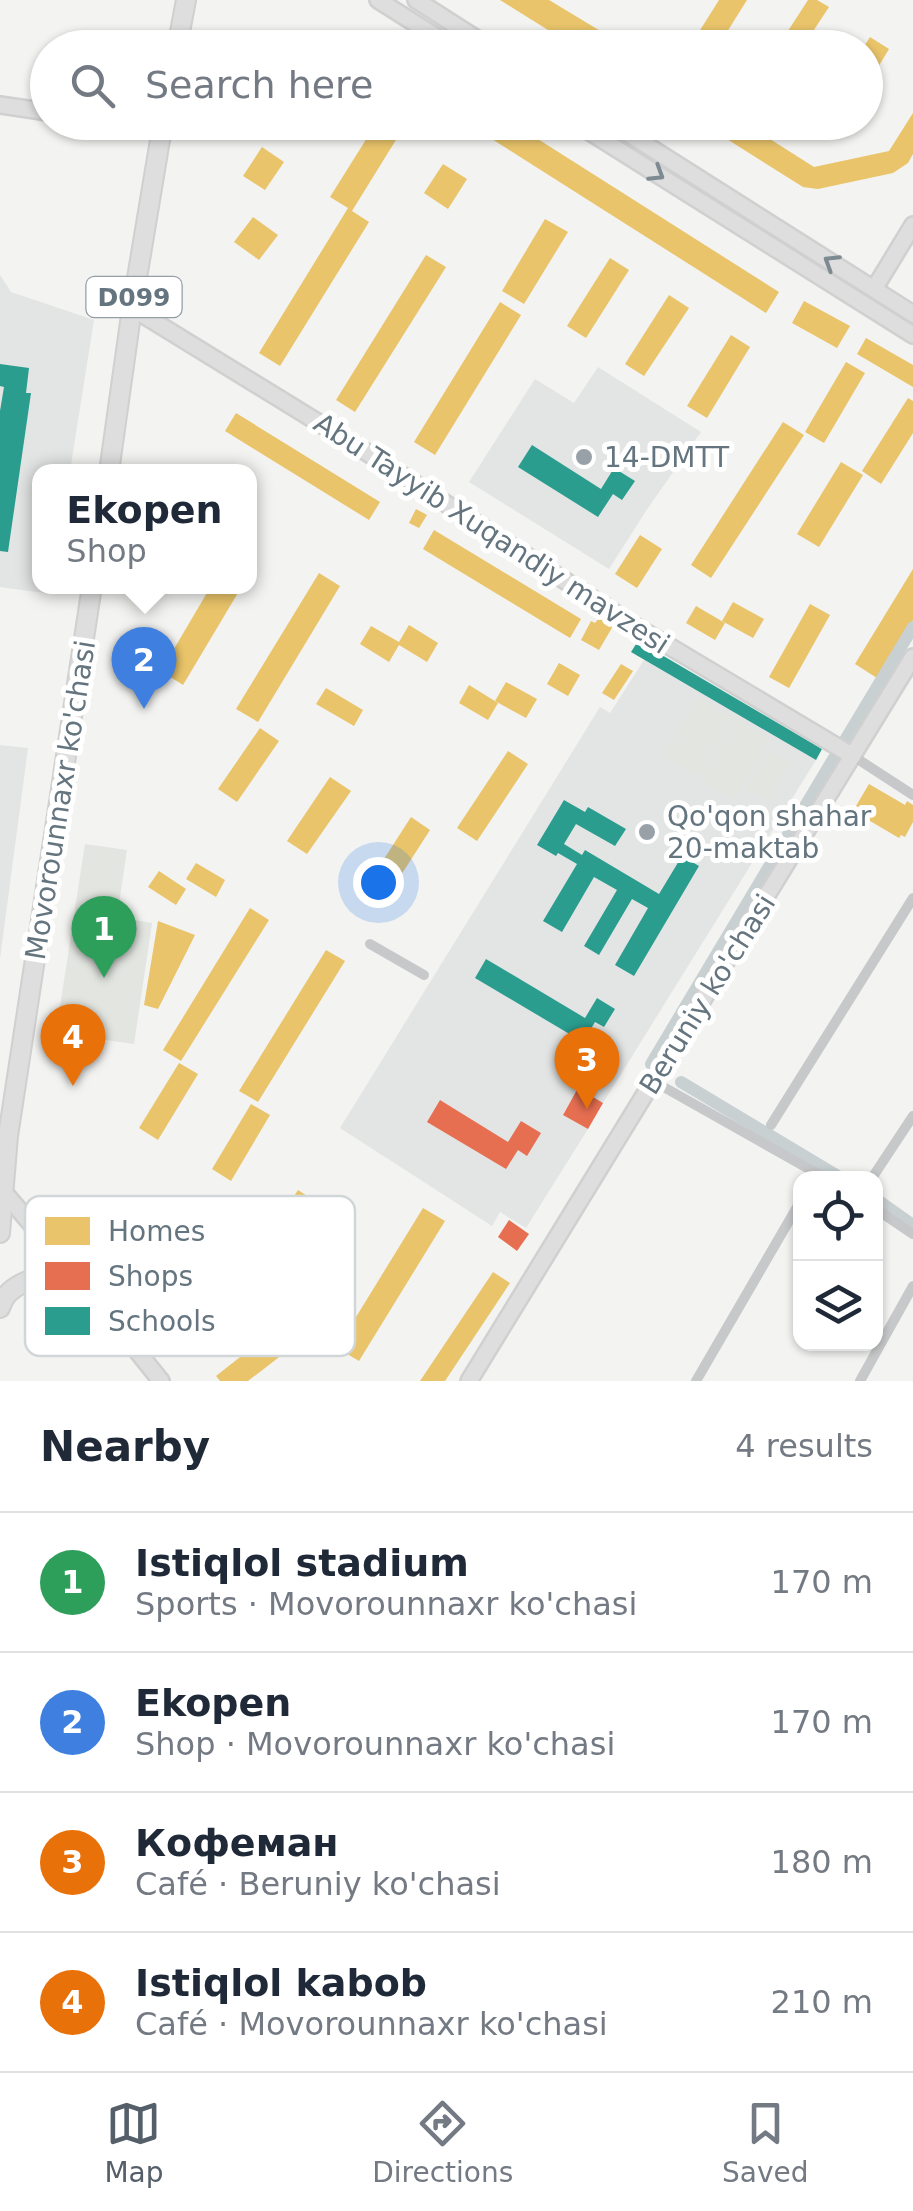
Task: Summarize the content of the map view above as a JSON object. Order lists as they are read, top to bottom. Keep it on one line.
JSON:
{"streets":{"highway":["D099","Movorounnaxr ko'chasi"],"main road":["Abu Tayyib Xuqandiy mavzesi","Beruniy ko'chasi"]},"crossings":[["D099","Abu Tayyib Xuqandiy mavzesi"],["Abu Tayyib Xuqandiy mavzesi","Beruniy ko'chasi"]],"places":["14-DMTT","Qo'qon shahar 20-maktab"],"legend":["Homes","Shops","Schools"],"page":{"search":"Search here","popup":["Ekopen","Shop"],"pins":["2","1","4","3"],"heading":["Nearby","4 results"],"list":[{"mark":"1","name":"Istiqlol stadium","note":"Sports · Movorounnaxr ko'chasi","value":"170 m"},{"mark":"2","name":"Ekopen","note":"Shop · Movorounnaxr ko'chasi","value":"170 m"},{"mark":"3","name":"Кофеман","note":"Café · Beruniy ko'chasi","value":"180 m"},{"mark":"4","name":"Istiqlol kabob","note":"Café · Movorounnaxr ko'chasi","value":"210 m"}],"nav":["Map","Directions","Saved"]}}
